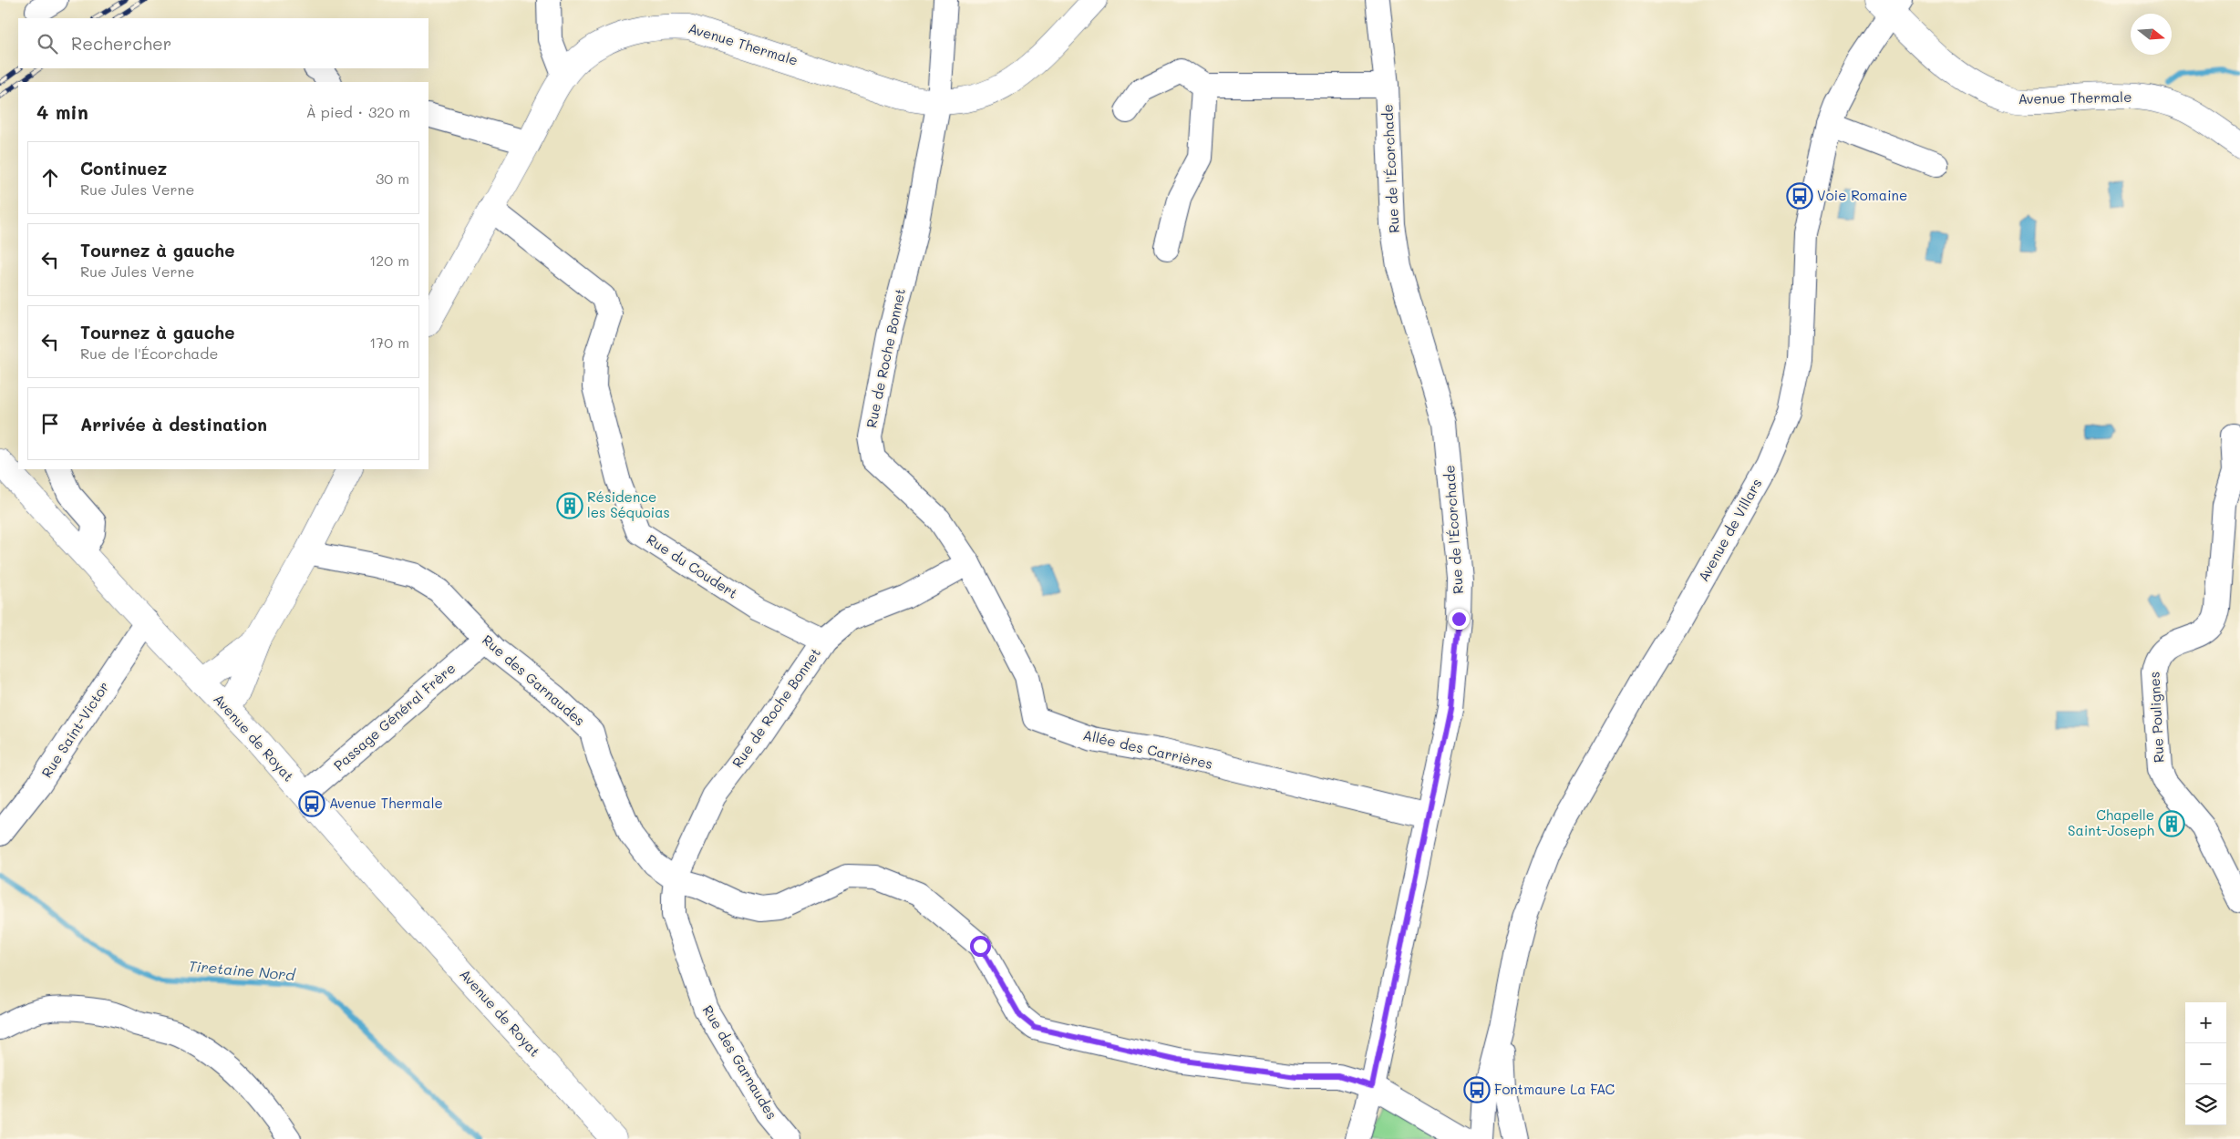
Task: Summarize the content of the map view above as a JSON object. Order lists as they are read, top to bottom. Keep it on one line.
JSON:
{"streets":{"main road":["Avenue Thermale","Avenue de Royat"],"street":["Rue de l'Écorchade","Rue de Roche Bonnet","Avenue de Villars","Rue du Coudert","Rue des Garnaudes","Passage Général Frère","Rue Poulignes","Rue Saint-Victor","Allée des Carrières"]},"crossings":[["Avenue Thermale","Rue de Roche Bonnet"],["Avenue Thermale","Avenue de Villars"],["Avenue Thermale","Rue du Coudert"],["Rue de l'Écorchade","Allée des Carrières"],["Rue de Roche Bonnet","Rue du Coudert"],["Rue de Roche Bonnet","Rue des Garnaudes"],["Rue de Roche Bonnet","Allée des Carrières"],["Rue des Garnaudes","Passage Général Frère"],["Passage Général Frère","Avenue de Royat"],["Rue Saint-Victor","Avenue de Royat"]],"water":["Tiretaine Nord"],"places":{"bus stop":["Voie Romaine","Avenue Thermale","Fontmaure La FAC"],"building":["Résidence les Séquoias","Chapelle Saint-Joseph"]},"north":"right","page":{"search":"Rechercher","heading":["4 min","À pied · 320 m"],"list":[["Continuez","Rue Jules Verne","30 m"],["Tournez à gauche","Rue Jules Verne","120 m"],["Tournez à gauche","Rue de l'Écorchade","170 m"],"Arrivée à destination"],"map_buttons":["+","−"]}}
